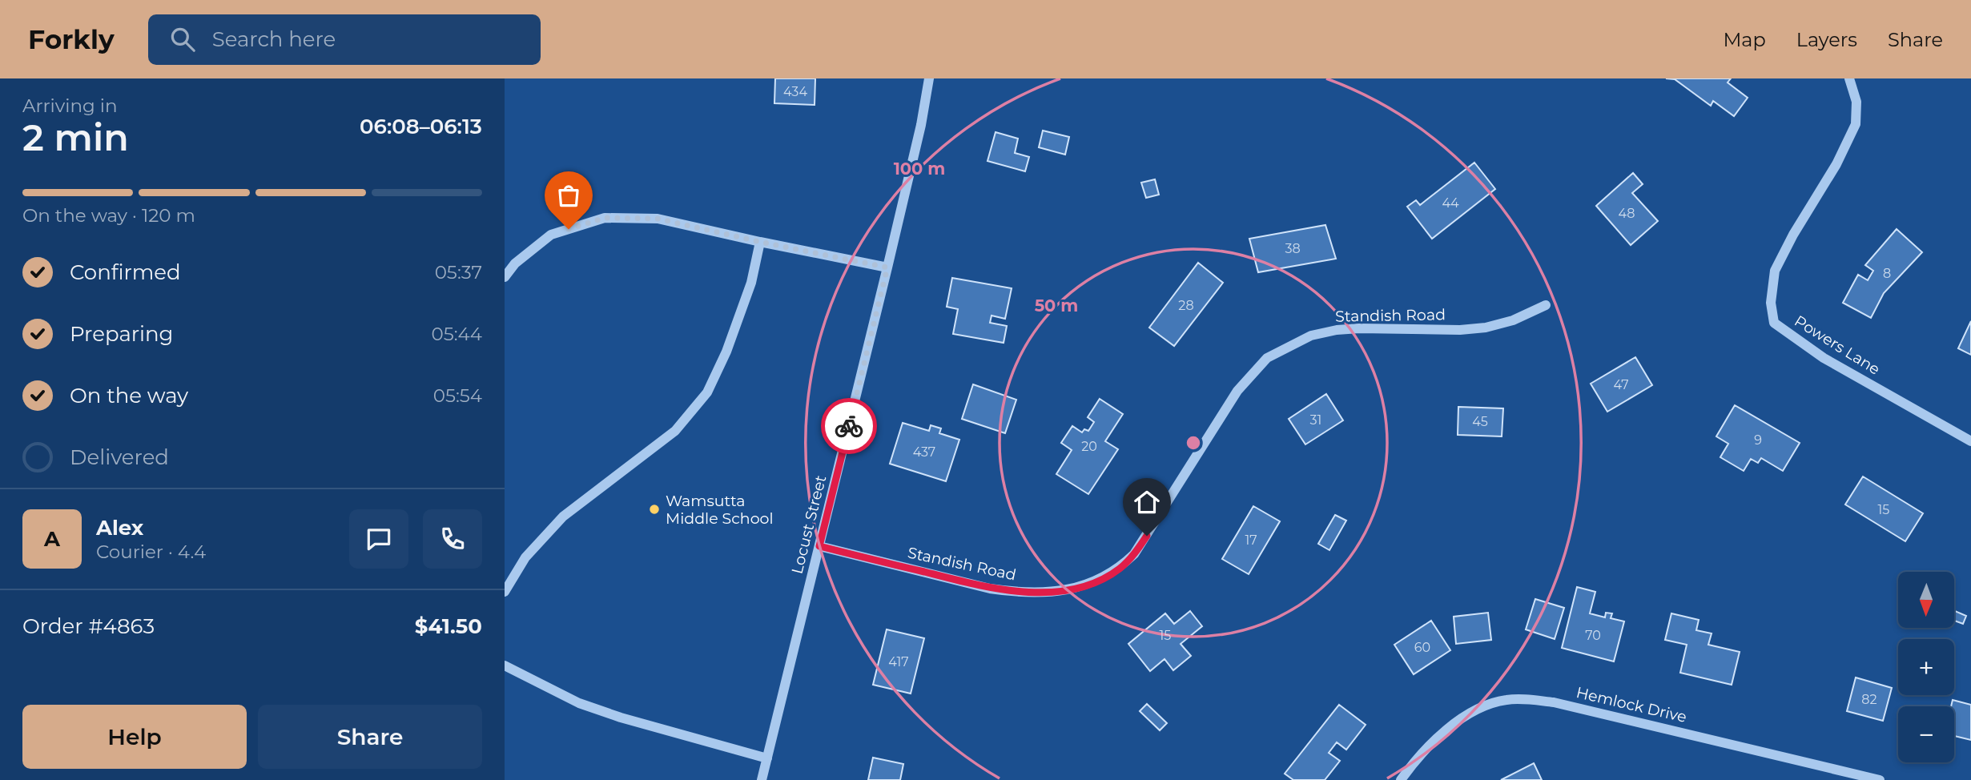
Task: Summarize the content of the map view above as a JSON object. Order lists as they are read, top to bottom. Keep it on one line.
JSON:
{"streets":{"street":["Standish Road","Powers Lane","Locust Street","Hemlock Drive"]},"crossings":[["Standish Road","Locust Street"]],"places":["Wamsutta Middle School"],"house_numbers":["434","44","48","38","8","28","47","31","45","9","20","437","15","17","15","70","60","417","82"],"north":"bottom","page":{"header":"Forkly","search":"Search here","nav":["Map","Layers","Share"],"heading":["2 min","Arriving in","06:08–06:13"],"panel":["Alex","Courier · 4.4","Order #4863","$41.50"],"bar":"On the way · 120 m","list":[["Confirmed","05:37"],["Preparing","05:44"],["On the way","05:54"],"Delivered"],"round":"A","map_buttons":["+","−"],"buttons":["Help","Share"]},"rings":["100 m","50 m"]}
